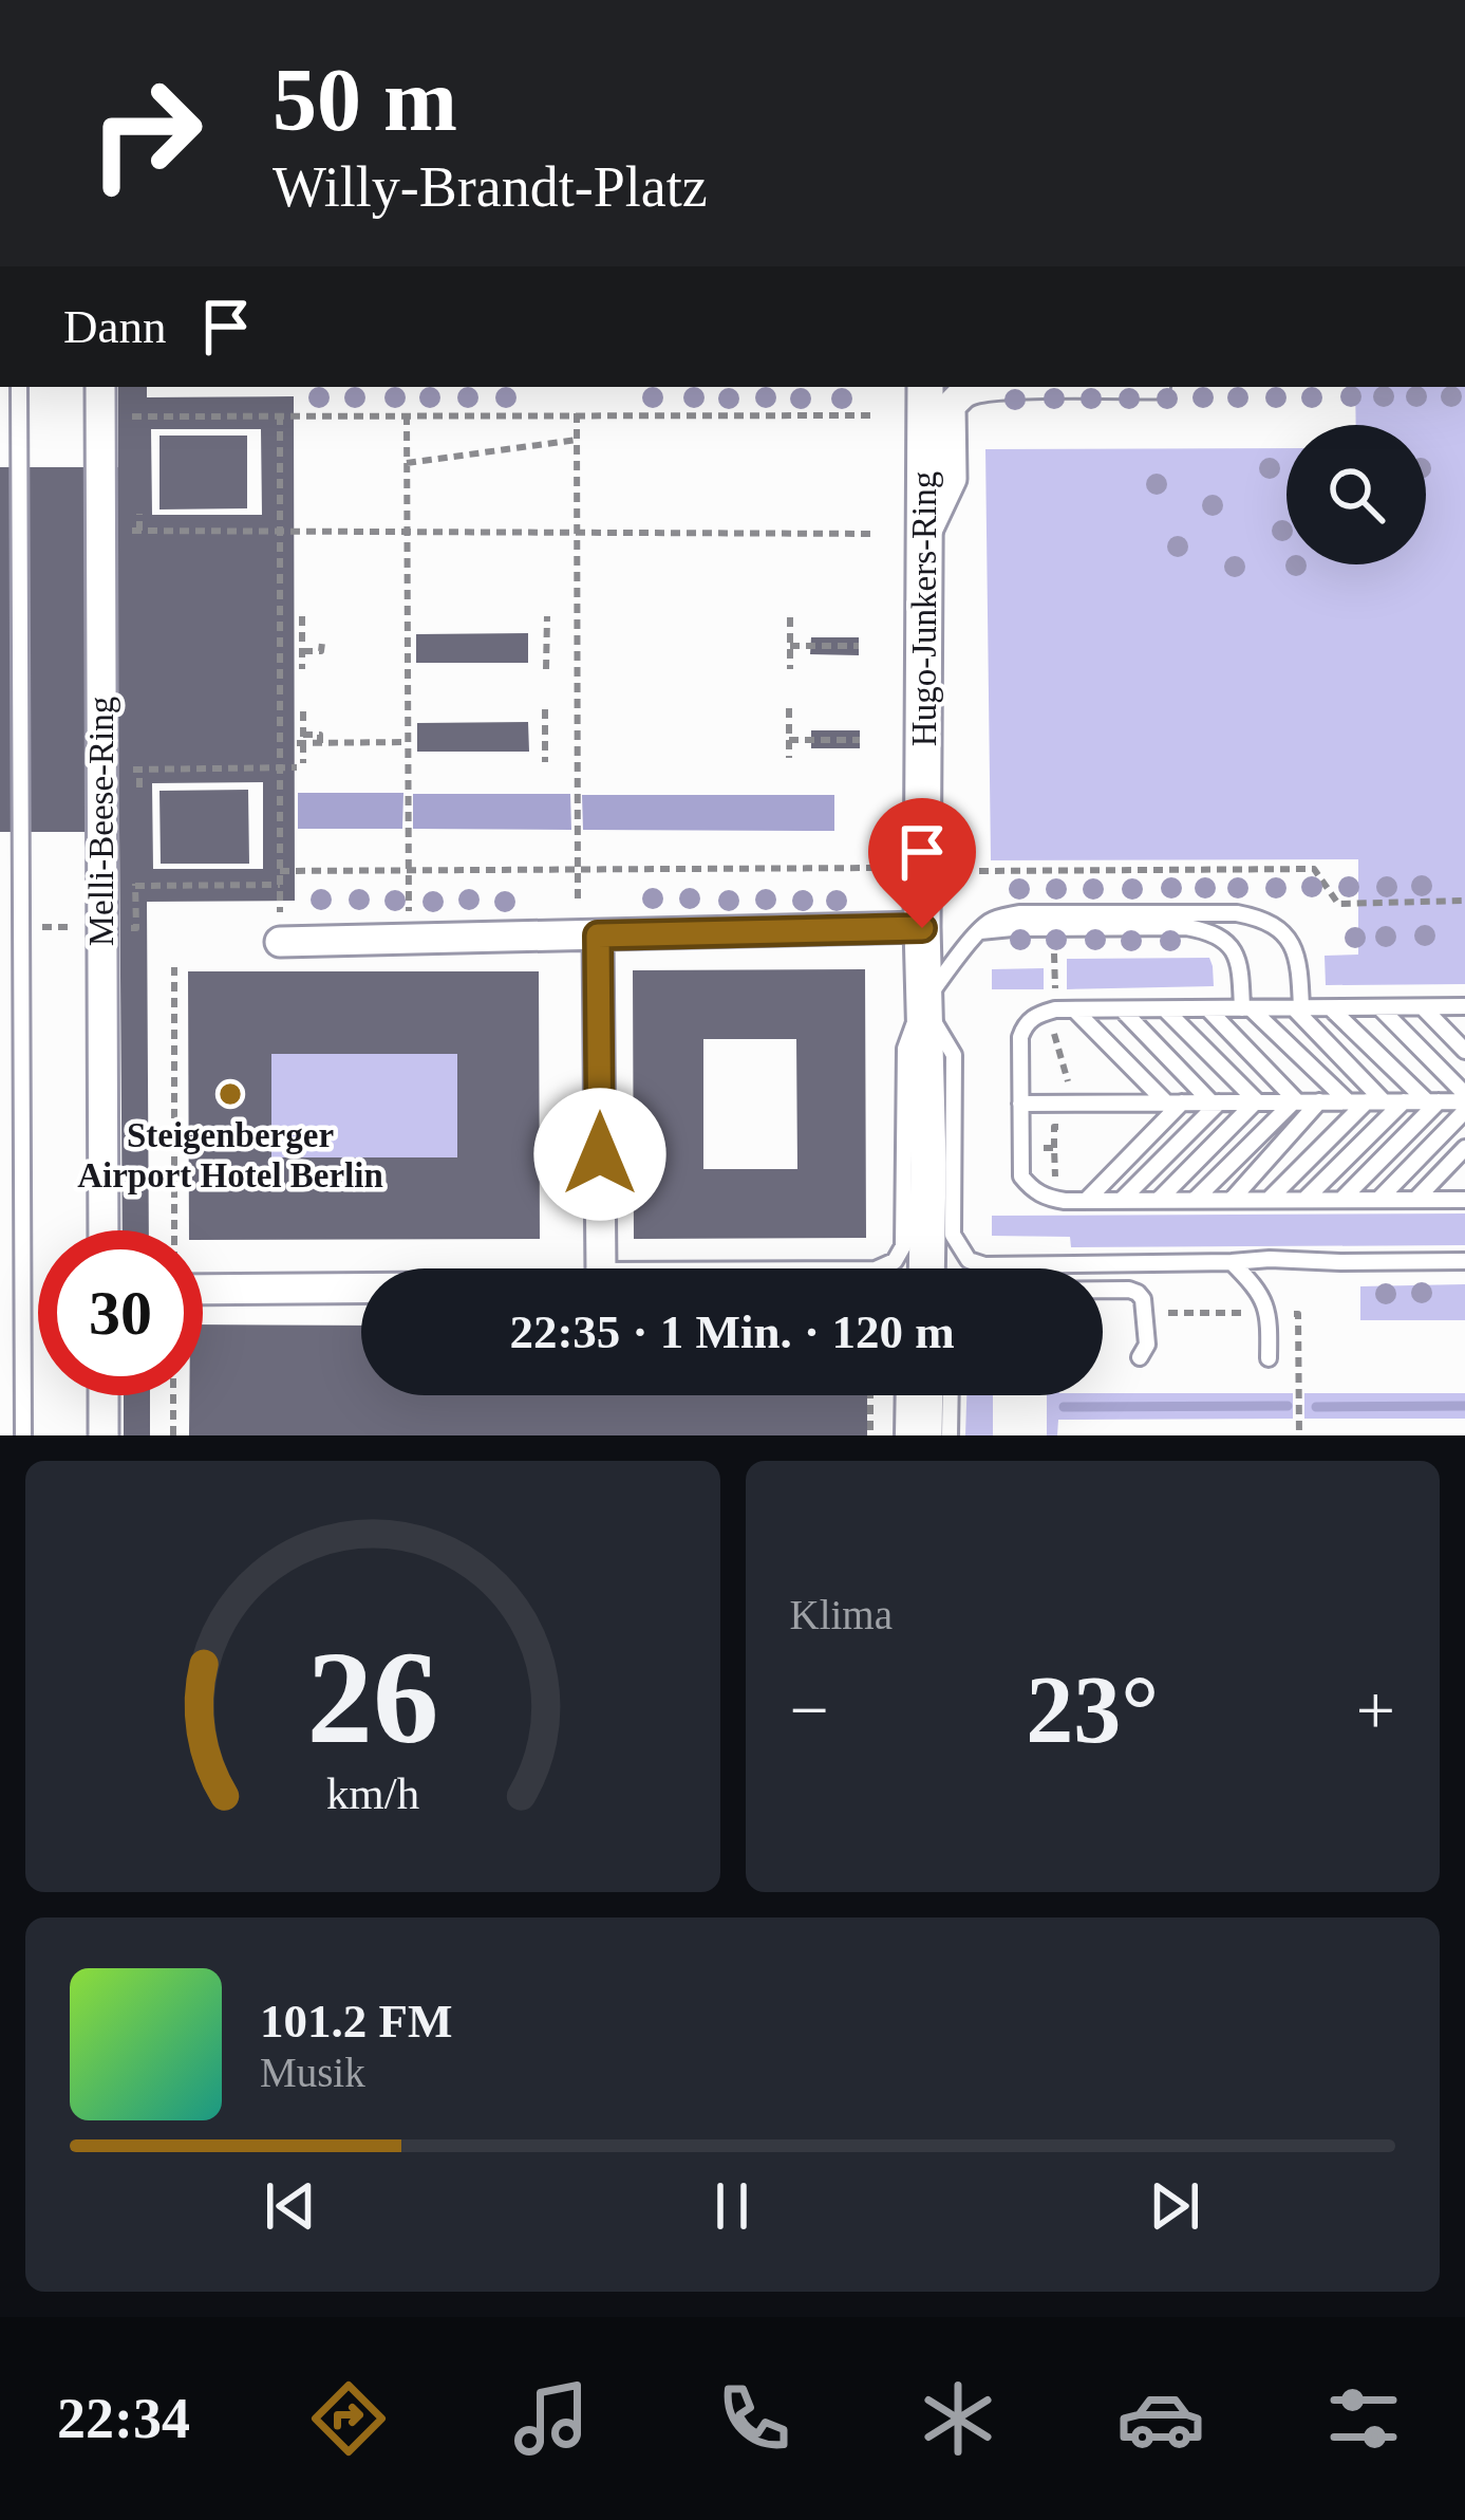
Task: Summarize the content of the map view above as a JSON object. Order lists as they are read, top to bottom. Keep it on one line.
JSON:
{"streets":{"street":["Hugo-Junkers-Ring","Melli-Beese-Ring"]},"places":["Steigenberger Airport Hotel Berlin"],"page":{"turn":["50 m","Willy-Brandt-Platz"],"then":"Dann","limit":"30","trip":"22:35 · 1 Min. · 120 m","tile":"Klima","heat":["−","23°","+"],"song":["101.2 FM","Musik"],"tabs":"22:34","gauge":["26","km/h"]}}
